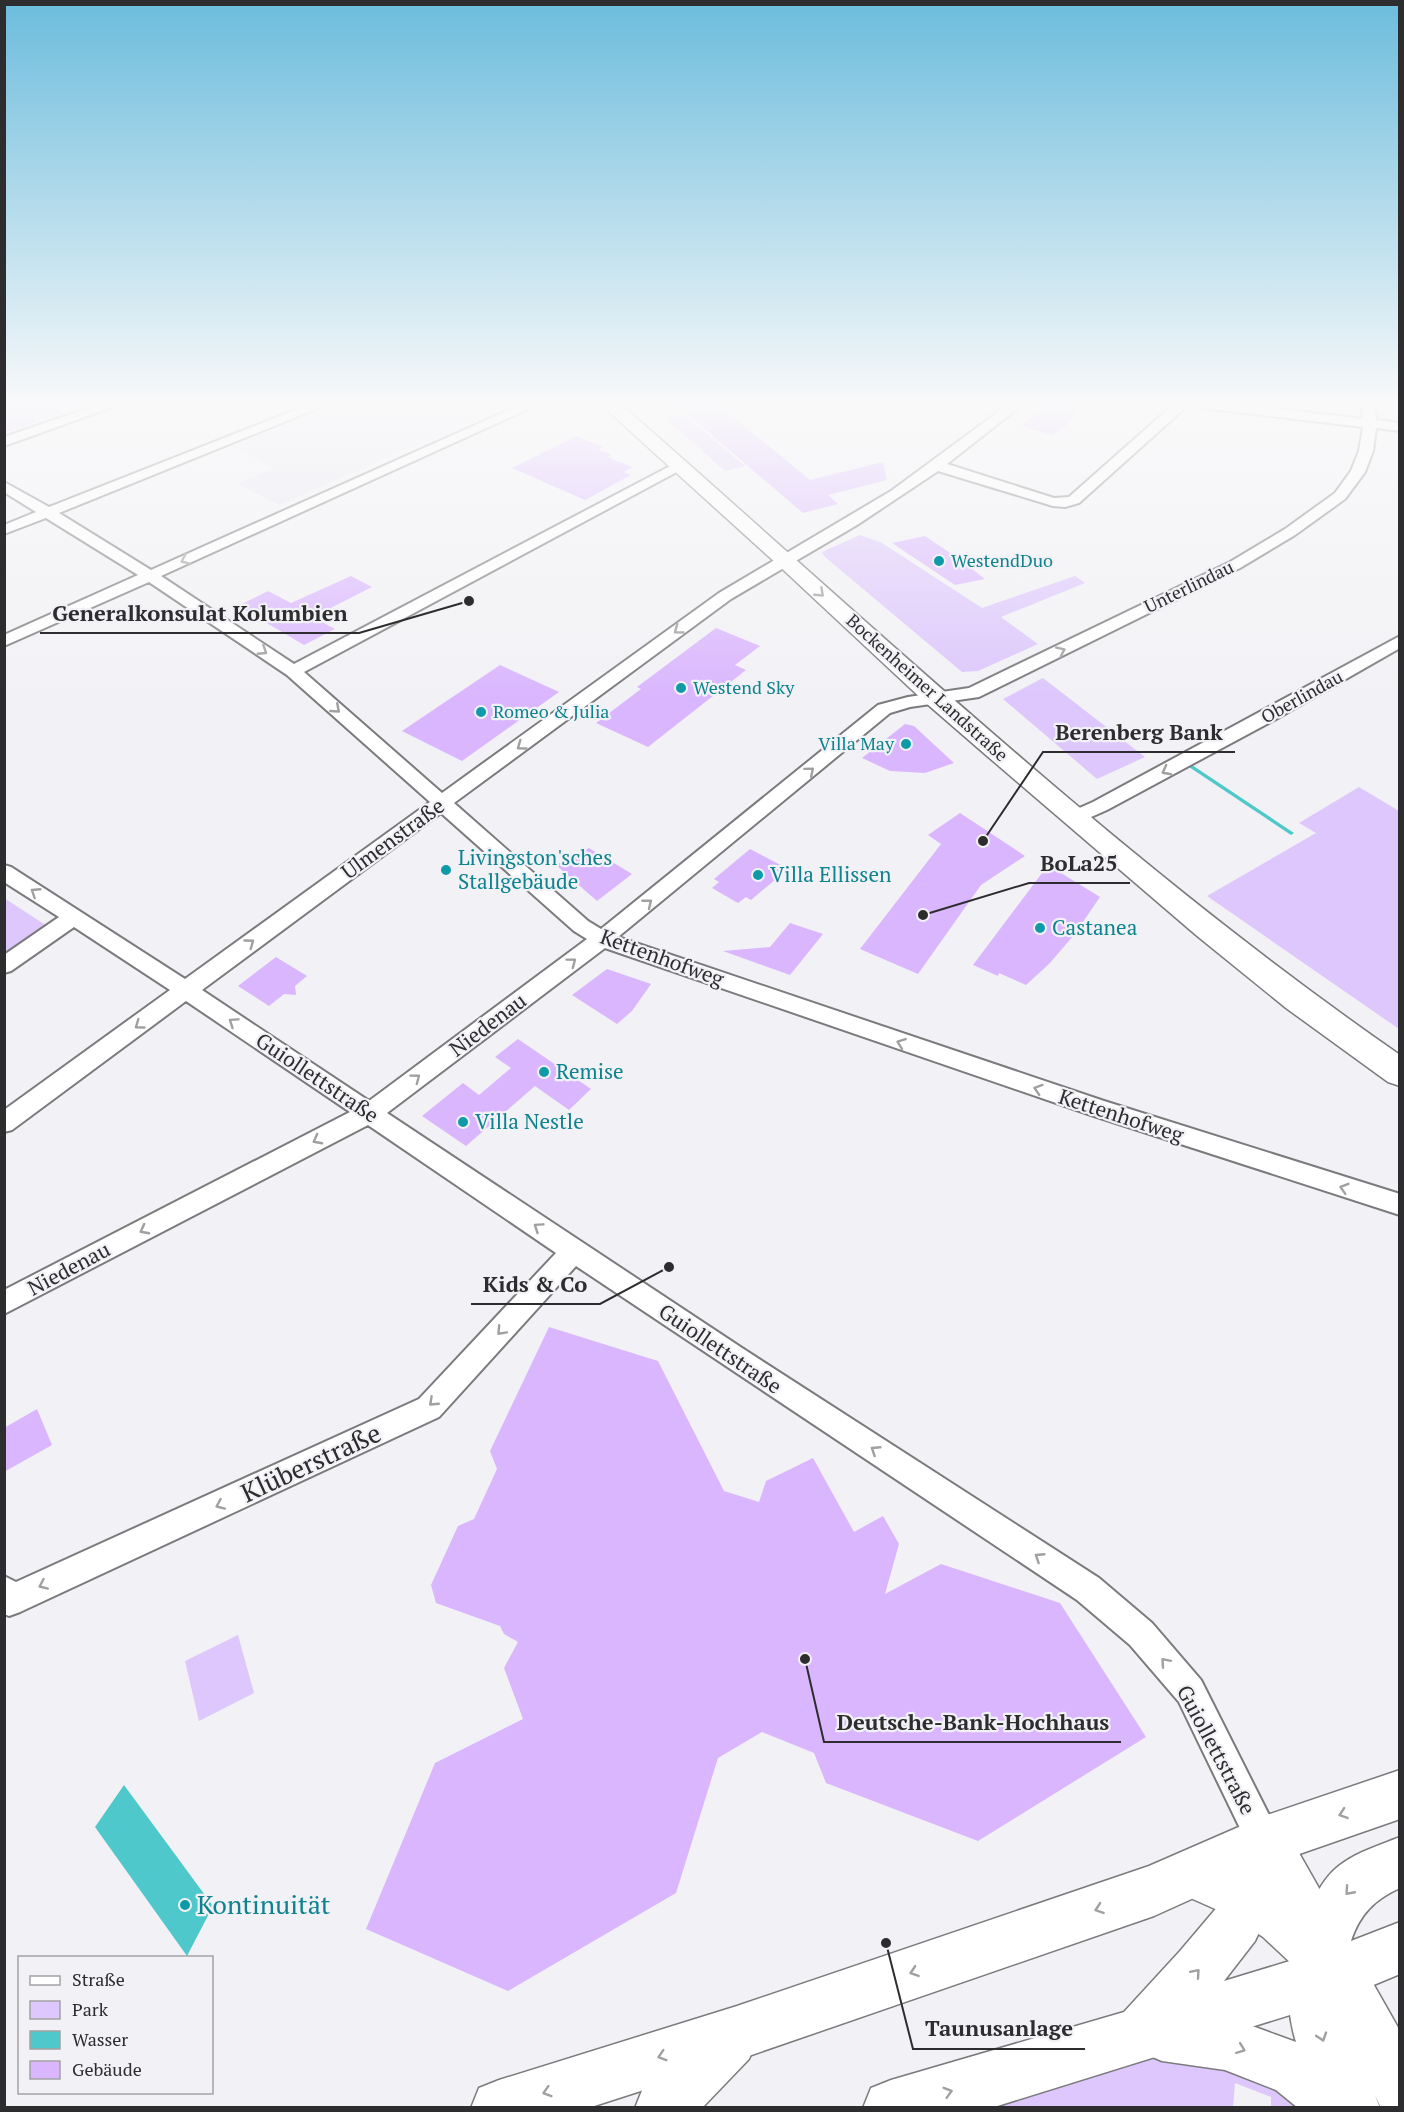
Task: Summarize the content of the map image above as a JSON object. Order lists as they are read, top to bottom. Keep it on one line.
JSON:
{"streets":{"main road":["Bockenheimer Landstraße"],"street":["Unterlindau","Oberlindau","Ulmenstraße","Kettenhofweg","Niedenau","Guiollettstraße","Klüberstraße"]},"crossings":[["Unterlindau","Bockenheimer Landstraße"],["Unterlindau","Niedenau"],["Bockenheimer Landstraße","Oberlindau"],["Bockenheimer Landstraße","Ulmenstraße"],["Bockenheimer Landstraße","Niedenau"],["Ulmenstraße","Kettenhofweg"],["Ulmenstraße","Guiollettstraße"],["Kettenhofweg","Niedenau"],["Niedenau","Guiollettstraße"],["Guiollettstraße","Klüberstraße"]],"one_way":["Unterlindau","Oberlindau","Guiollettstraße","Klüberstraße"],"places":["WestendDuo","Generalkonsulat Kolumbien","Westend Sky","Romeo & Julia","Villa May","Berenberg Bank","Livingston'sches Stallgebäude","Villa Ellissen","BoLa25","Castanea","Remise","Villa Nestle","Kids & Co","Deutsche-Bank-Hochhaus","Kontinuität","Taunusanlage"],"legend":["Straße","Park","Wasser","Gebäude"]}
